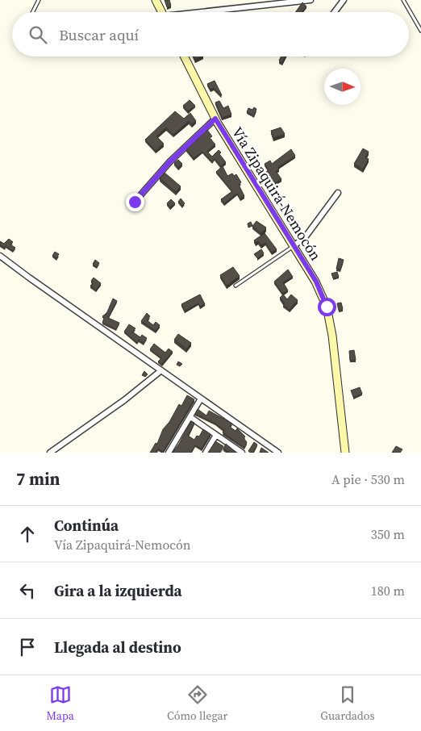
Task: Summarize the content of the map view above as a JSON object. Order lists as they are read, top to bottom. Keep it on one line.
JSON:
{"streets":{"main road":["Vía Zipaquirá-Nemocón"]},"north":"right","page":{"search":"Buscar aquí","heading":["7 min","A pie · 530 m"],"list":[["Continúa","Vía Zipaquirá-Nemocón","350 m"],["Gira a la izquierda","180 m"],"Llegada al destino"],"nav":["Mapa","Cómo llegar","Guardados"]}}
